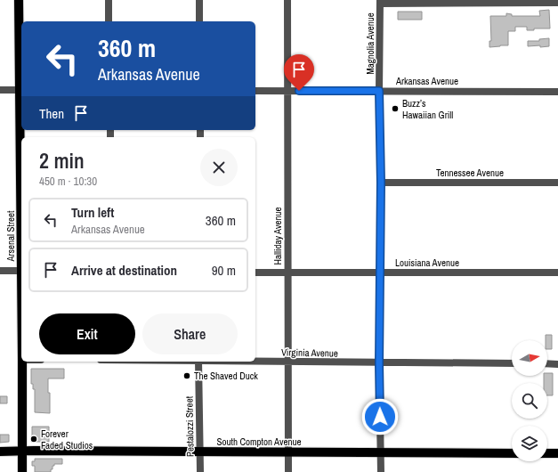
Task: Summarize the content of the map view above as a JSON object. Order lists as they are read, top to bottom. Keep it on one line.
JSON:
{"streets":{"main road":["Arsenal Street","South Compton Avenue"],"street":["Magnolia Avenue","Arkansas Avenue","Tennessee Avenue","Halliday Avenue","Louisiana Avenue","Virginia Avenue","Pestalozzi Street"]},"crossings":[["Magnolia Avenue","Arkansas Avenue"],["Magnolia Avenue","Tennessee Avenue"],["Magnolia Avenue","Louisiana Avenue"],["Magnolia Avenue","Virginia Avenue"],["Magnolia Avenue","South Compton Avenue"],["Arkansas Avenue","Halliday Avenue"],["Arsenal Street","South Compton Avenue"],["Halliday Avenue","Louisiana Avenue"],["Halliday Avenue","Virginia Avenue"],["Halliday Avenue","South Compton Avenue"],["Pestalozzi Street","South Compton Avenue"]],"places":["Buzz’s Hawaiian Grill","The Shaved Duck","Forever Faded Studios"],"north":"right","page":{"turn":["360 m","Arkansas Avenue"],"then":"Then","heading":["2 min","450 m · 10:30"],"list":[{"name":"Turn left","note":"Arkansas Avenue","value":"360 m"},{"name":"Arrive at destination","value":"90 m"}],"buttons":["Exit","Share"]}}
